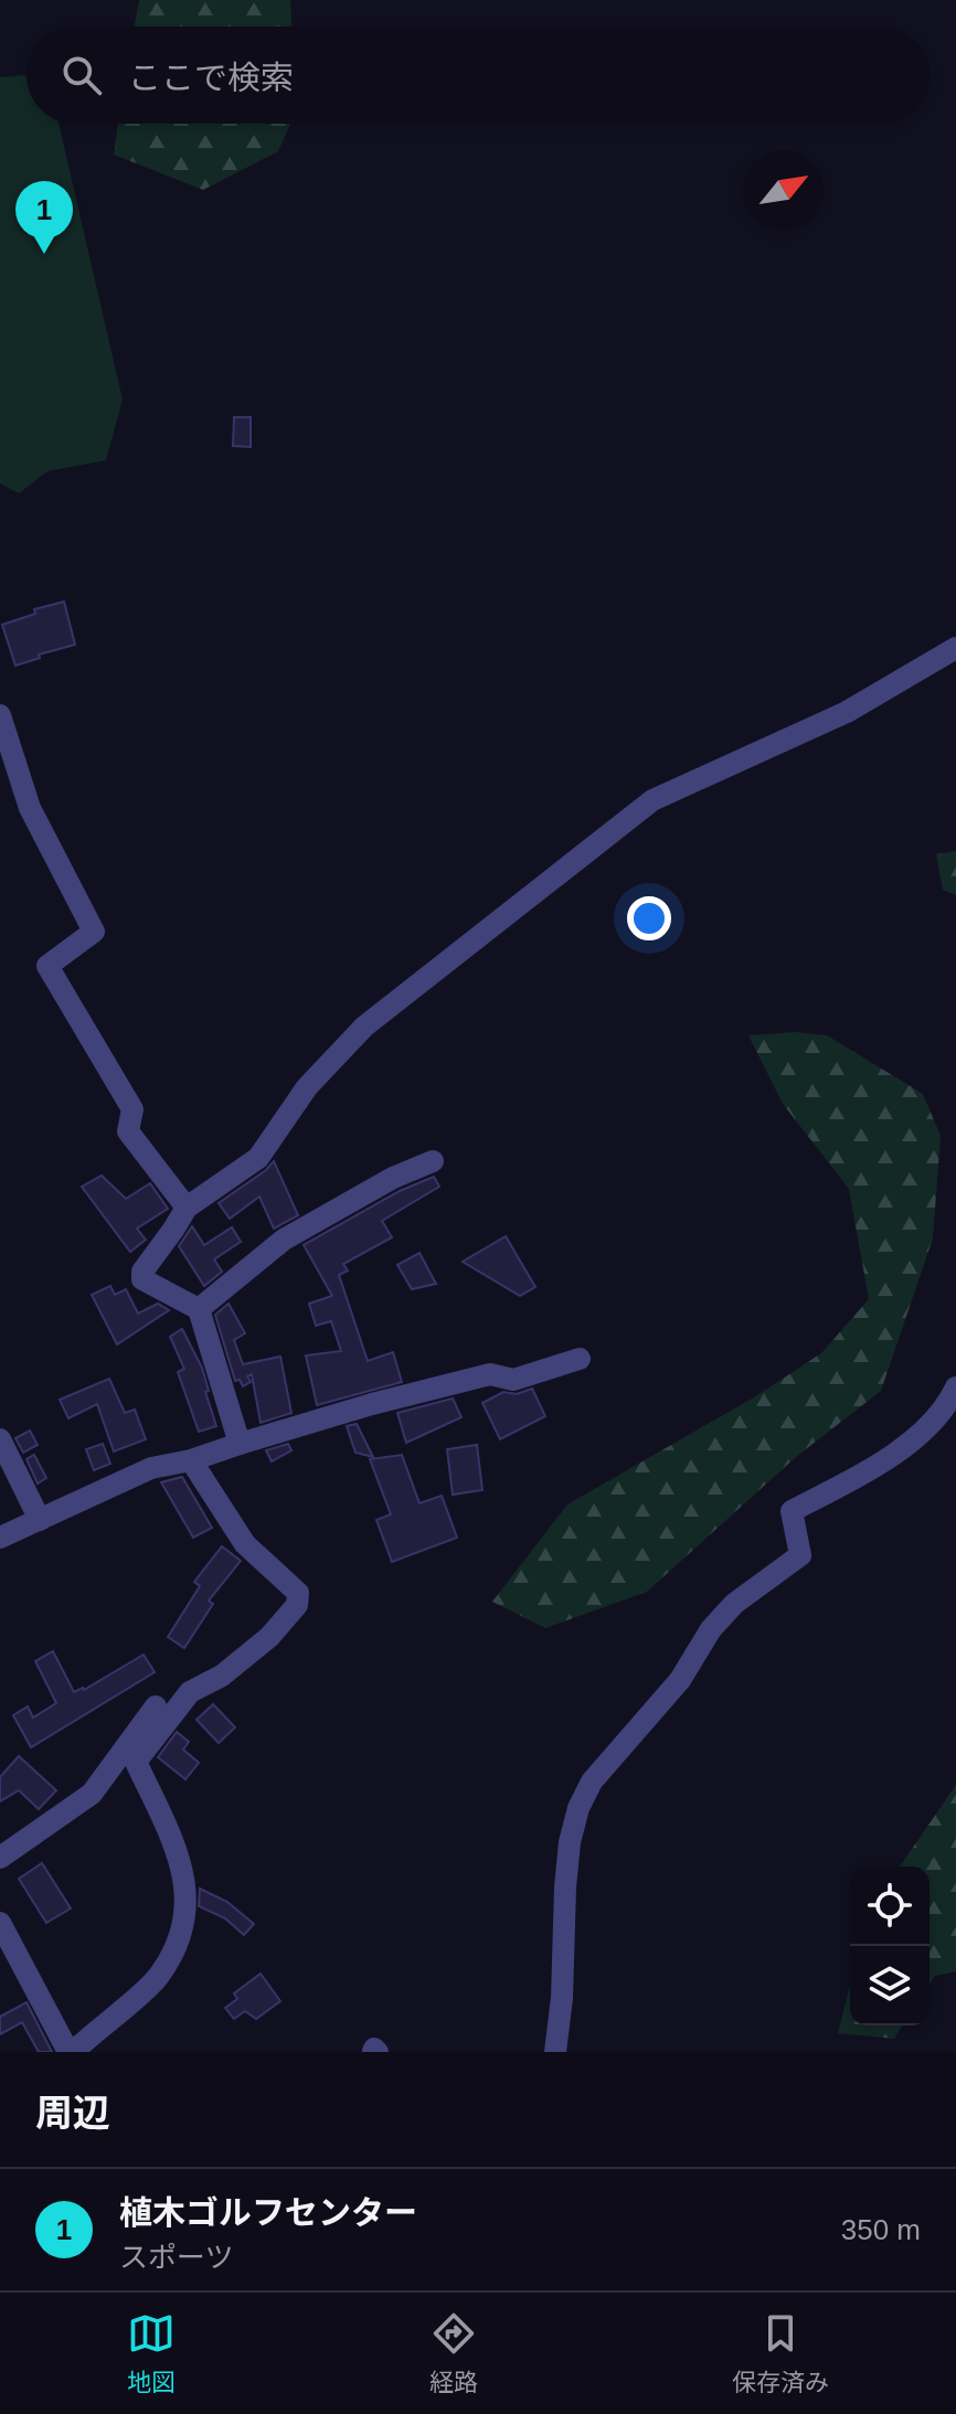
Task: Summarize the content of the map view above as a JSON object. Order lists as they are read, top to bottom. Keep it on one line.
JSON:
{"north":"top right","page":{"search":"ここで検索","pins":"1","heading":"周辺","list":[{"mark":"1","name":"植木ゴルフセンター","note":"スポーツ","value":"350 m"}],"nav":["地図","経路","保存済み"]}}
